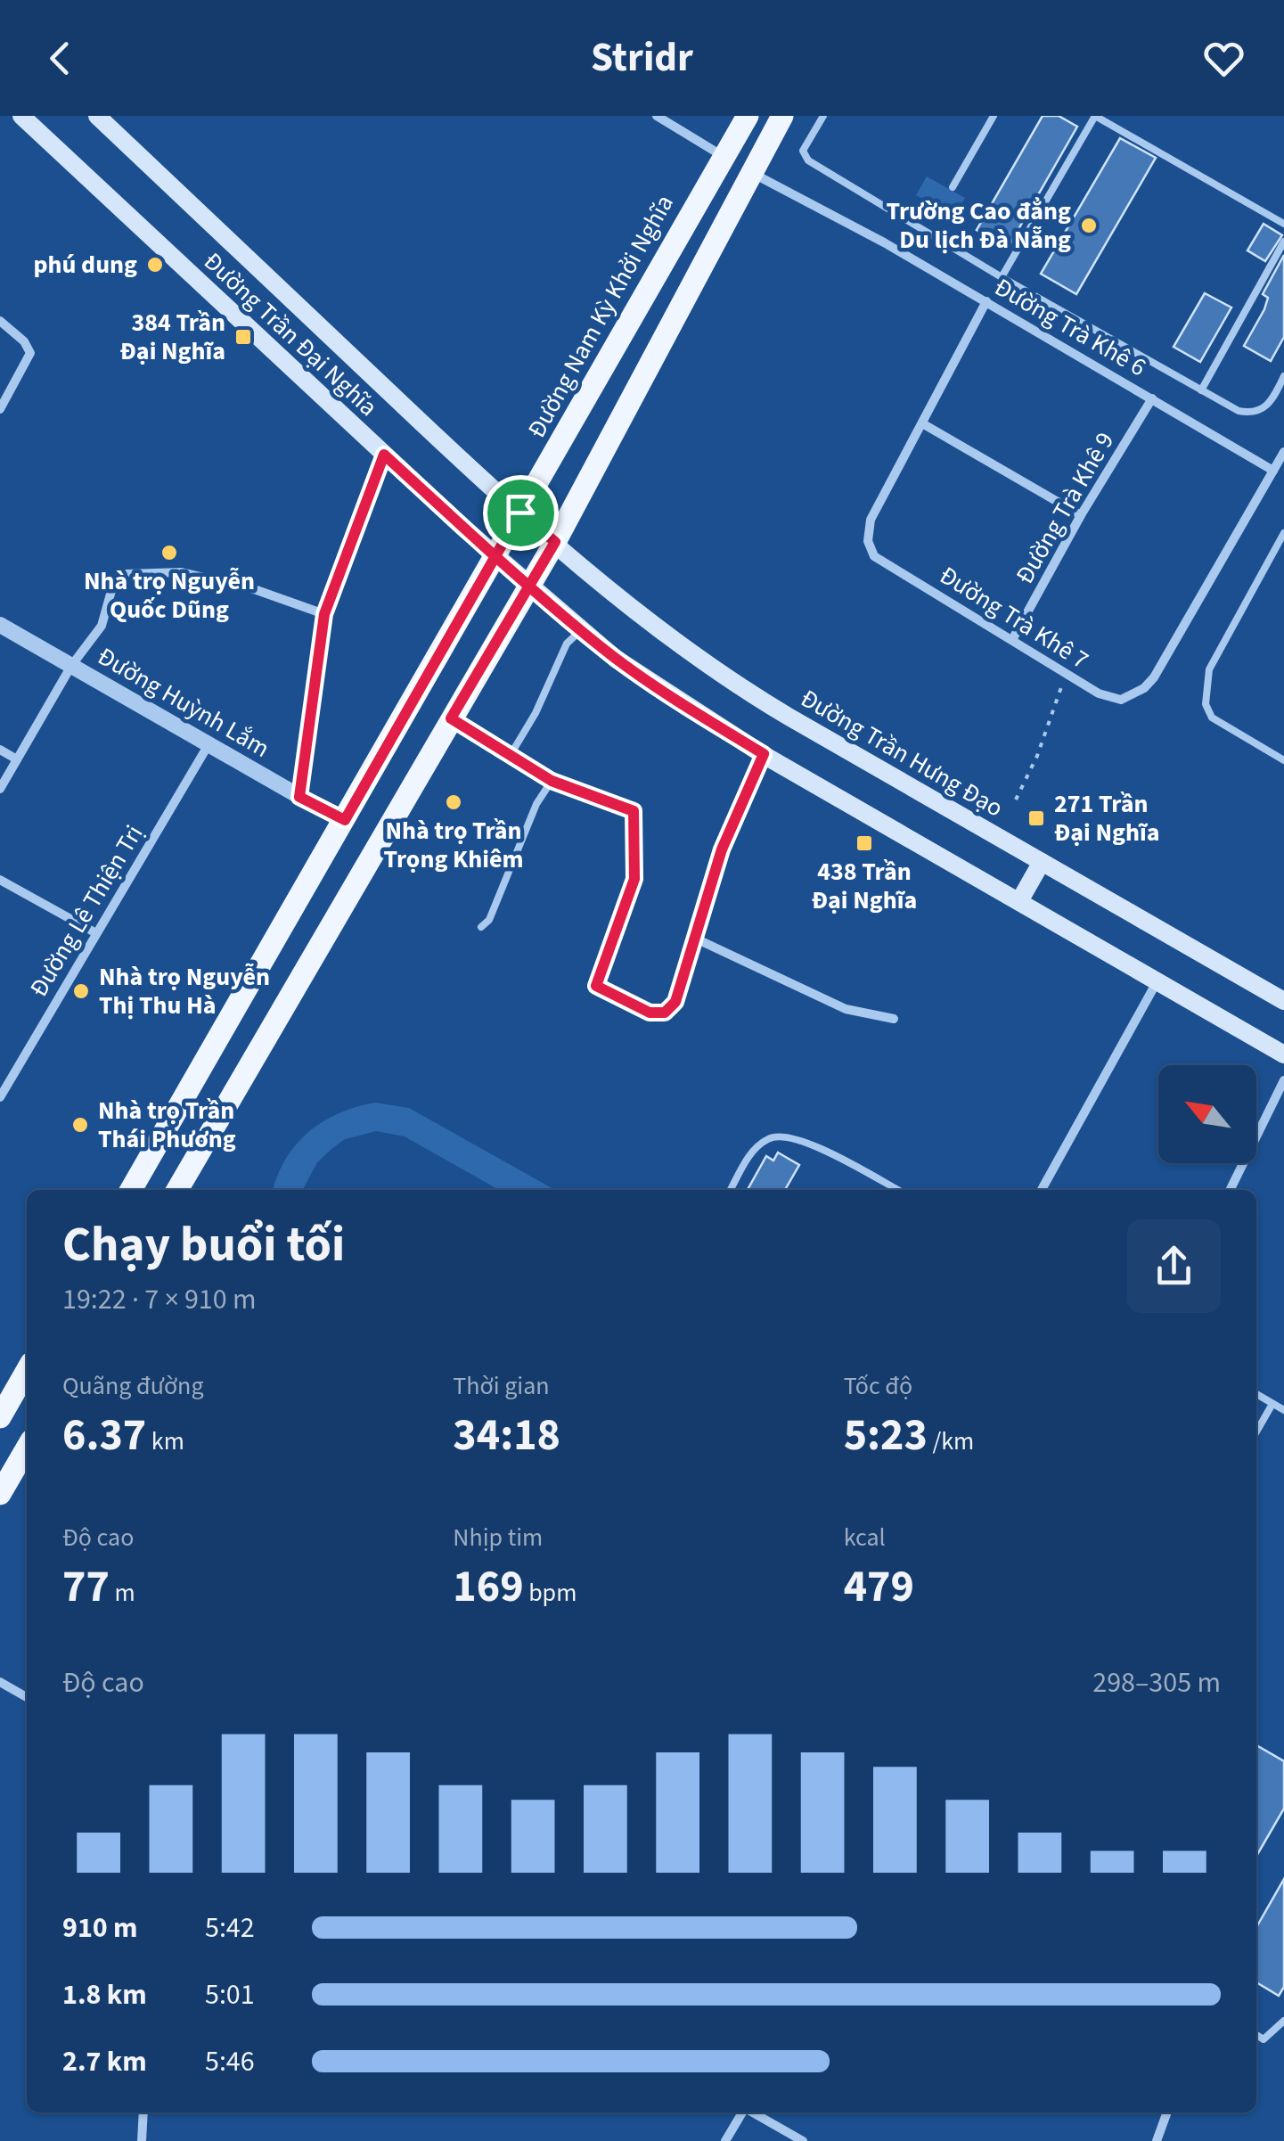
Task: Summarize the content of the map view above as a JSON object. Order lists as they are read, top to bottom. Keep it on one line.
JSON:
{"streets":{"main road":["Đường Nam Kỳ Khởi Nghĩa","Đường Trần Đại Nghĩa","Đường Trần Hưng Đạo"],"street":["Đường Trà Khê 6","Đường Trà Khê 9","Đường Trà Khê 7","Đường Huỳnh Lắm","Đường Lê Thiện Trị"]},"crossings":[["Đường Nam Kỳ Khởi Nghĩa","Đường Trần Đại Nghĩa"],["Đường Nam Kỳ Khởi Nghĩa","Đường Huỳnh Lắm"],["Đường Nam Kỳ Khởi Nghĩa","Đường Trần Hưng Đạo"],["Đường Trà Khê 6","Đường Trà Khê 9"],["Đường Trà Khê 6","Đường Trà Khê 7"],["Đường Trần Đại Nghĩa","Đường Trần Hưng Đạo"],["Đường Trà Khê 9","Đường Trà Khê 7"],["Đường Huỳnh Lắm","Đường Lê Thiện Trị"]],"places":{"other":["Trường Cao đẳng Du lịch Đà Nẵng","phú dung","Nhà trọ Nguyễn Quốc Dũng","Nhà trọ Trần Trọng Khiêm","Nhà trọ Nguyễn Thị Thu Hà","Nhà trọ Trần Thái Phương"],"transit":["384 Trần Đại Nghĩa","271 Trần Đại Nghĩa","438 Trần Đại Nghĩa"]},"north":"top left","page":{"header":"Stridr","heading":["Chạy buổi tối","19:22 · 7 × 910 m"],"stats":[["Quãng đường","6.37 km"],["Thời gian","34:18"],["Tốc độ","5:23 /km"],["Độ cao","77 m"],["Nhịp tim","169 bpm"],["kcal","479"]],"chart":["Độ cao","298–305 m"],"list":[{"name":"910 m","note":"5:42"},{"name":"1.8 km","note":"5:01"},{"name":"2.7 km","note":"5:46"}]}}
